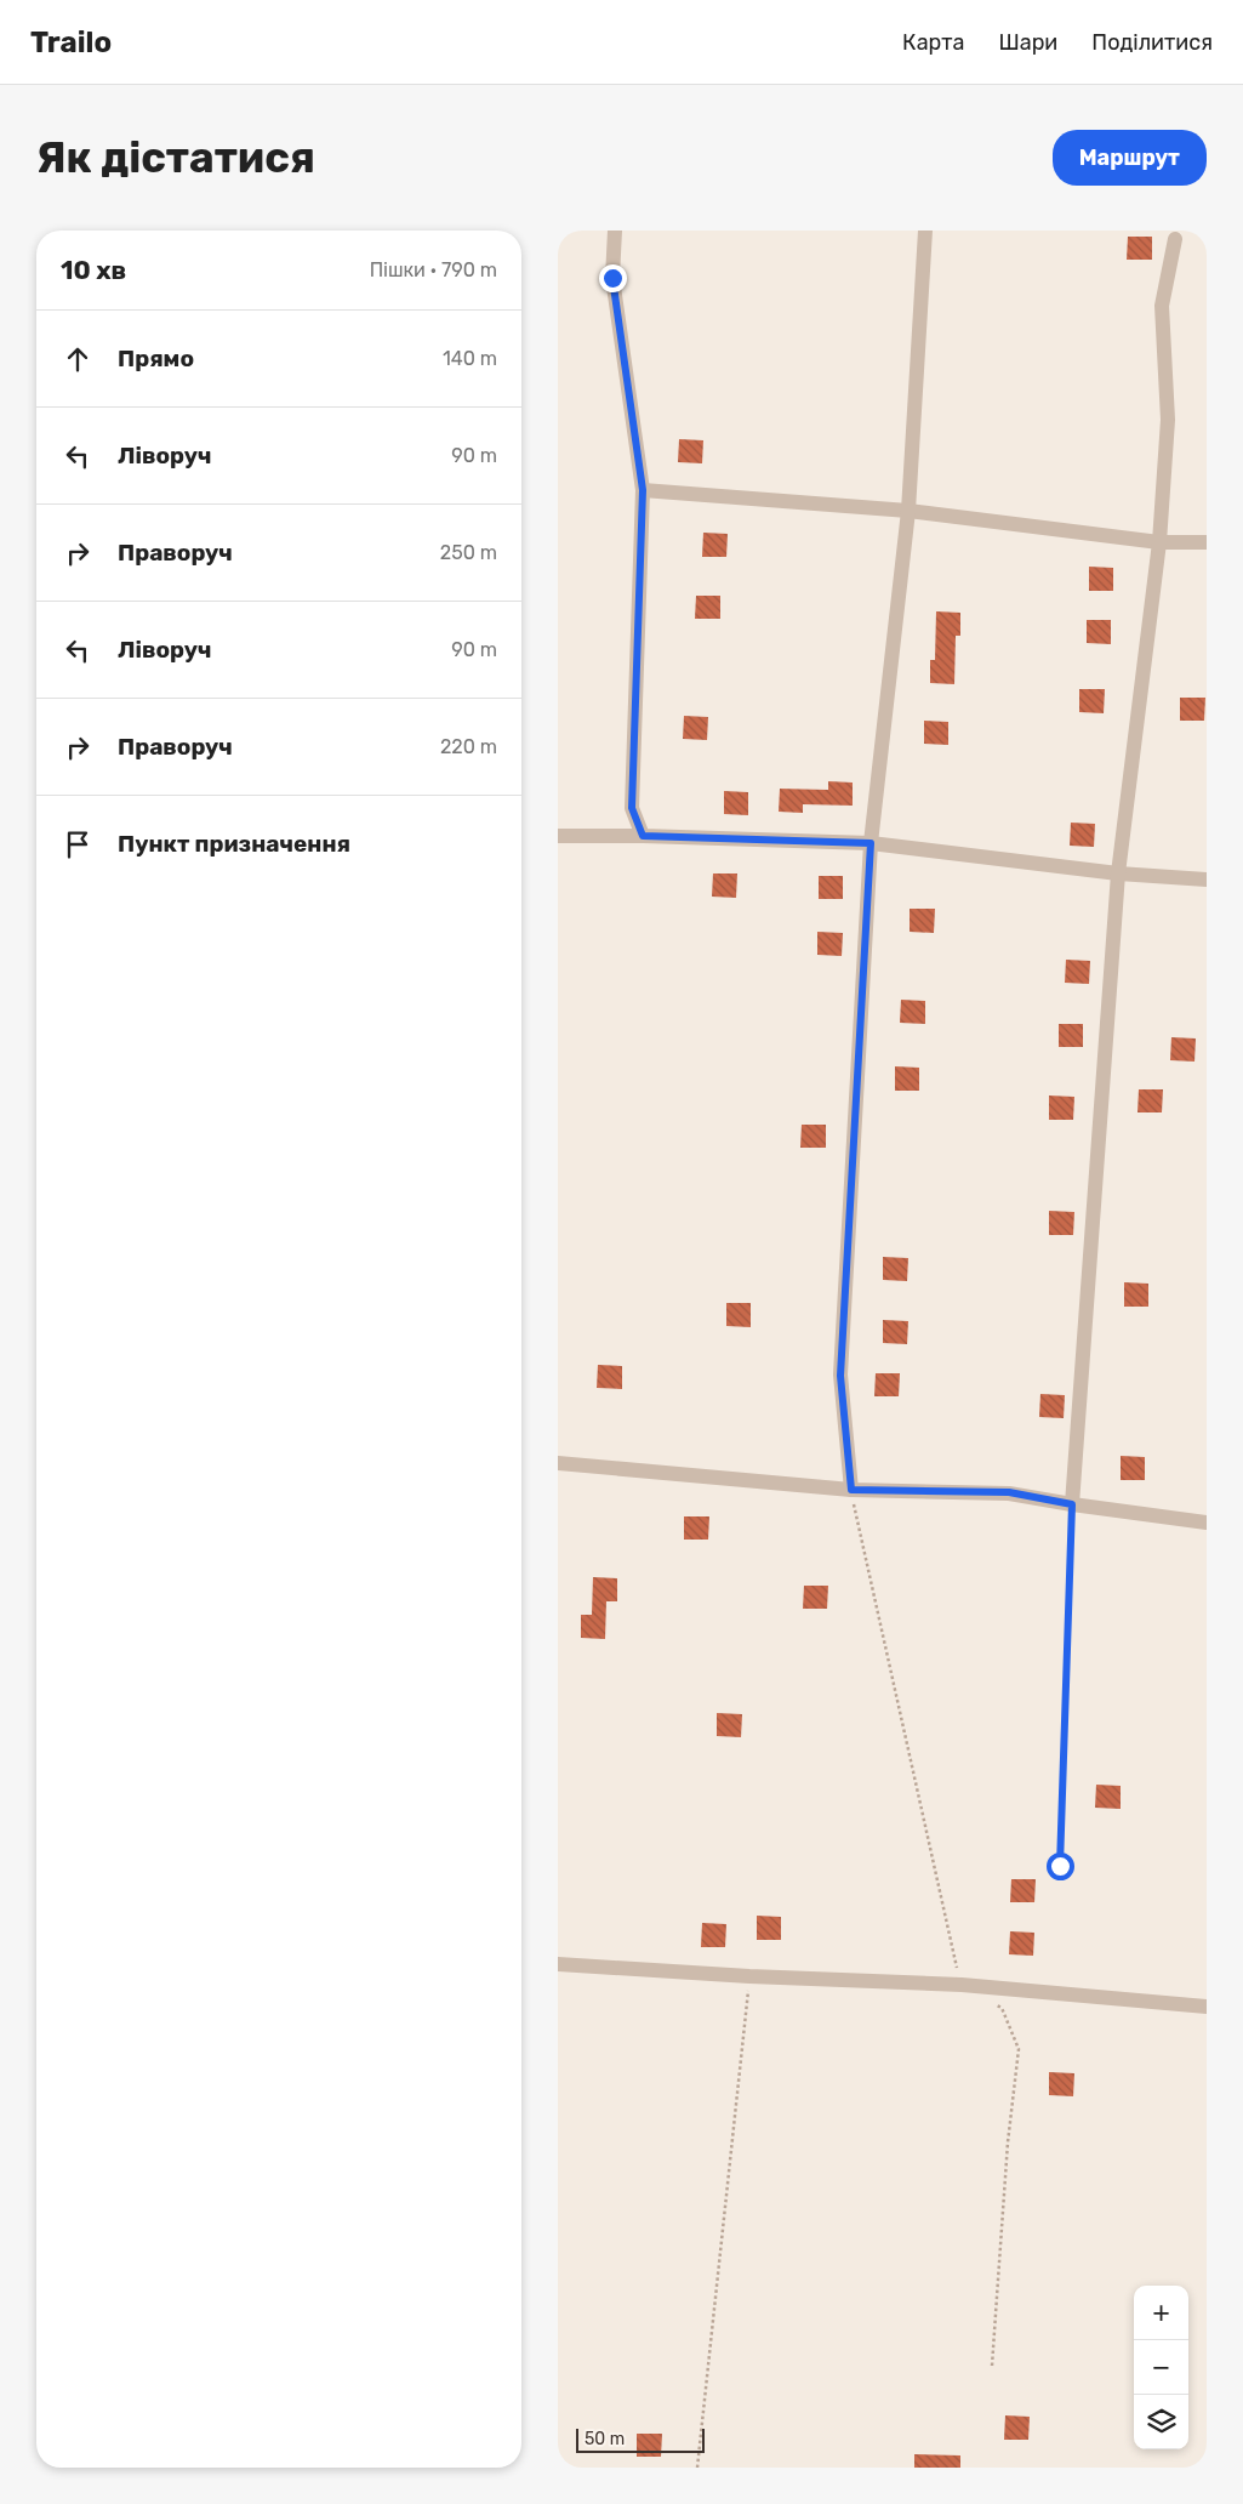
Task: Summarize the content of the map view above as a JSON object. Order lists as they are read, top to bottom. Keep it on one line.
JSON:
{"scale_bar":"50 m","page":{"header":"Trailo","nav":["Карта","Шари","Поділитися"],"buttons":"Маршрут","title":"Як дістатися","heading":["10 хв","Пішки · 790 m"],"list":[["Прямо","140 m"],["Ліворуч","90 m"],["Праворуч","250 m"],["Ліворуч","90 m"],["Праворуч","220 m"],"Пункт призначення"],"map_buttons":["+","−"],"scale":"50 m"}}
